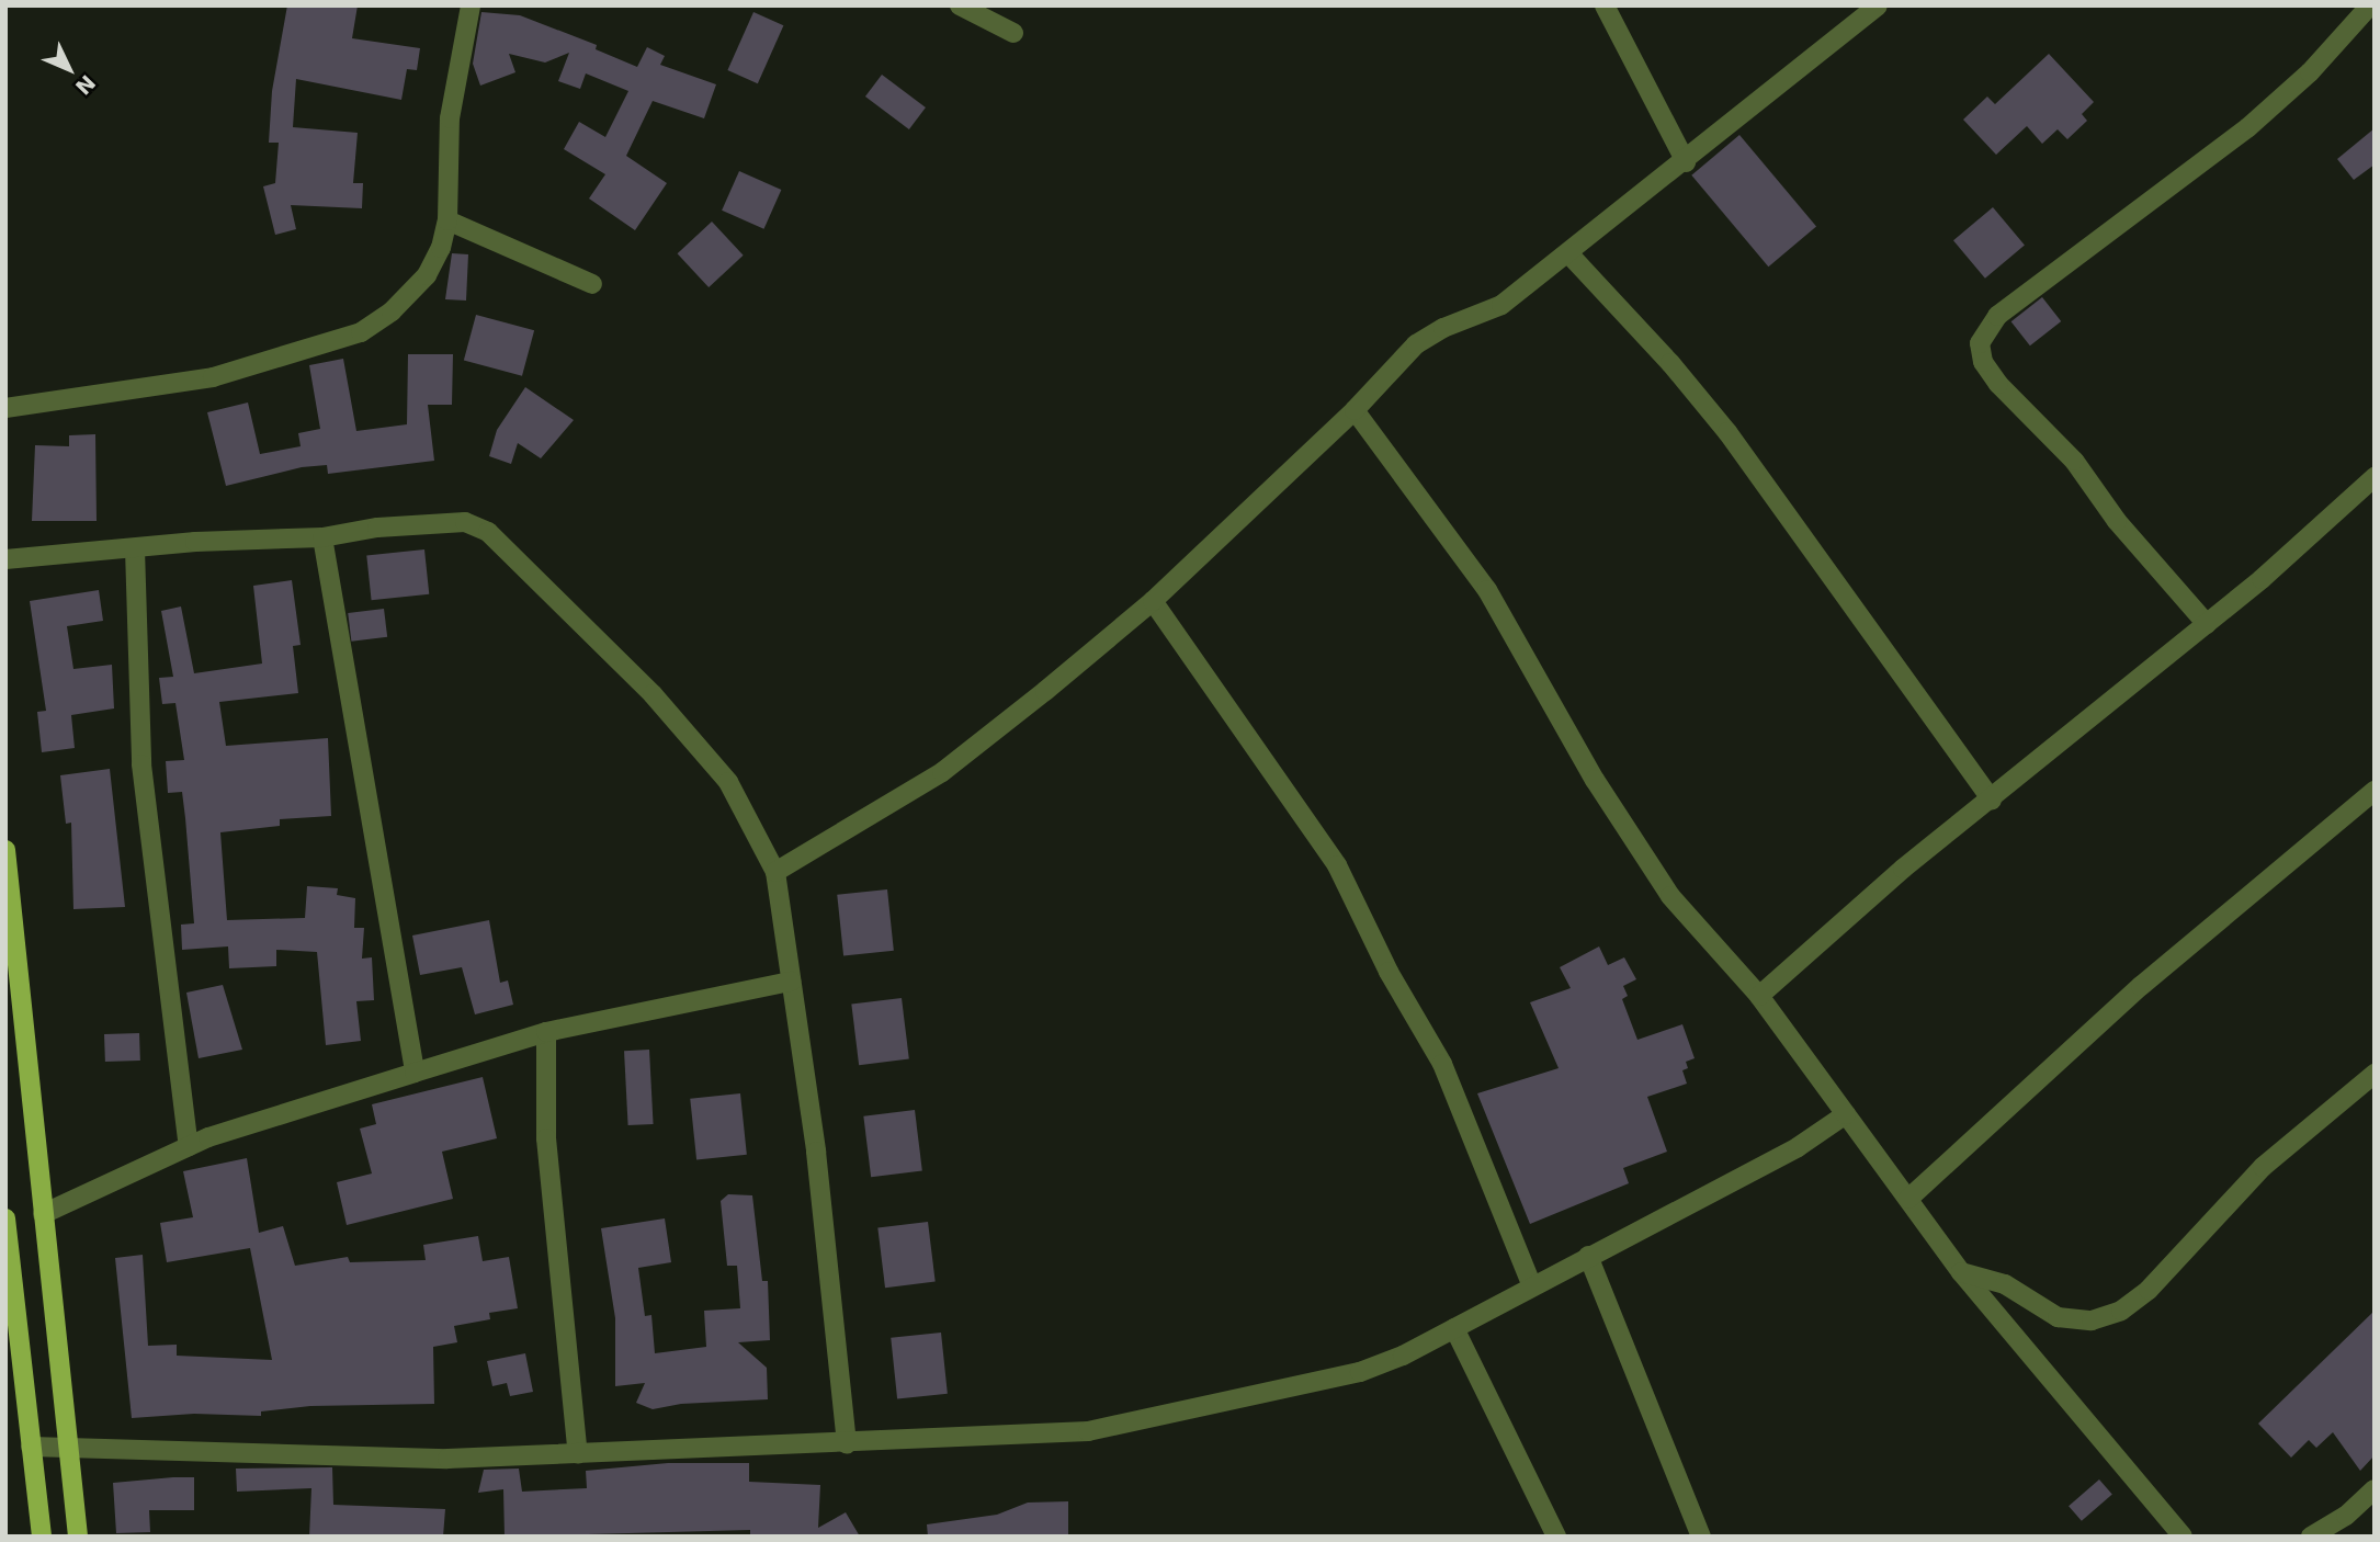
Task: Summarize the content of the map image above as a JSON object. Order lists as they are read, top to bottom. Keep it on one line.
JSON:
{"north":"bottom right"}
